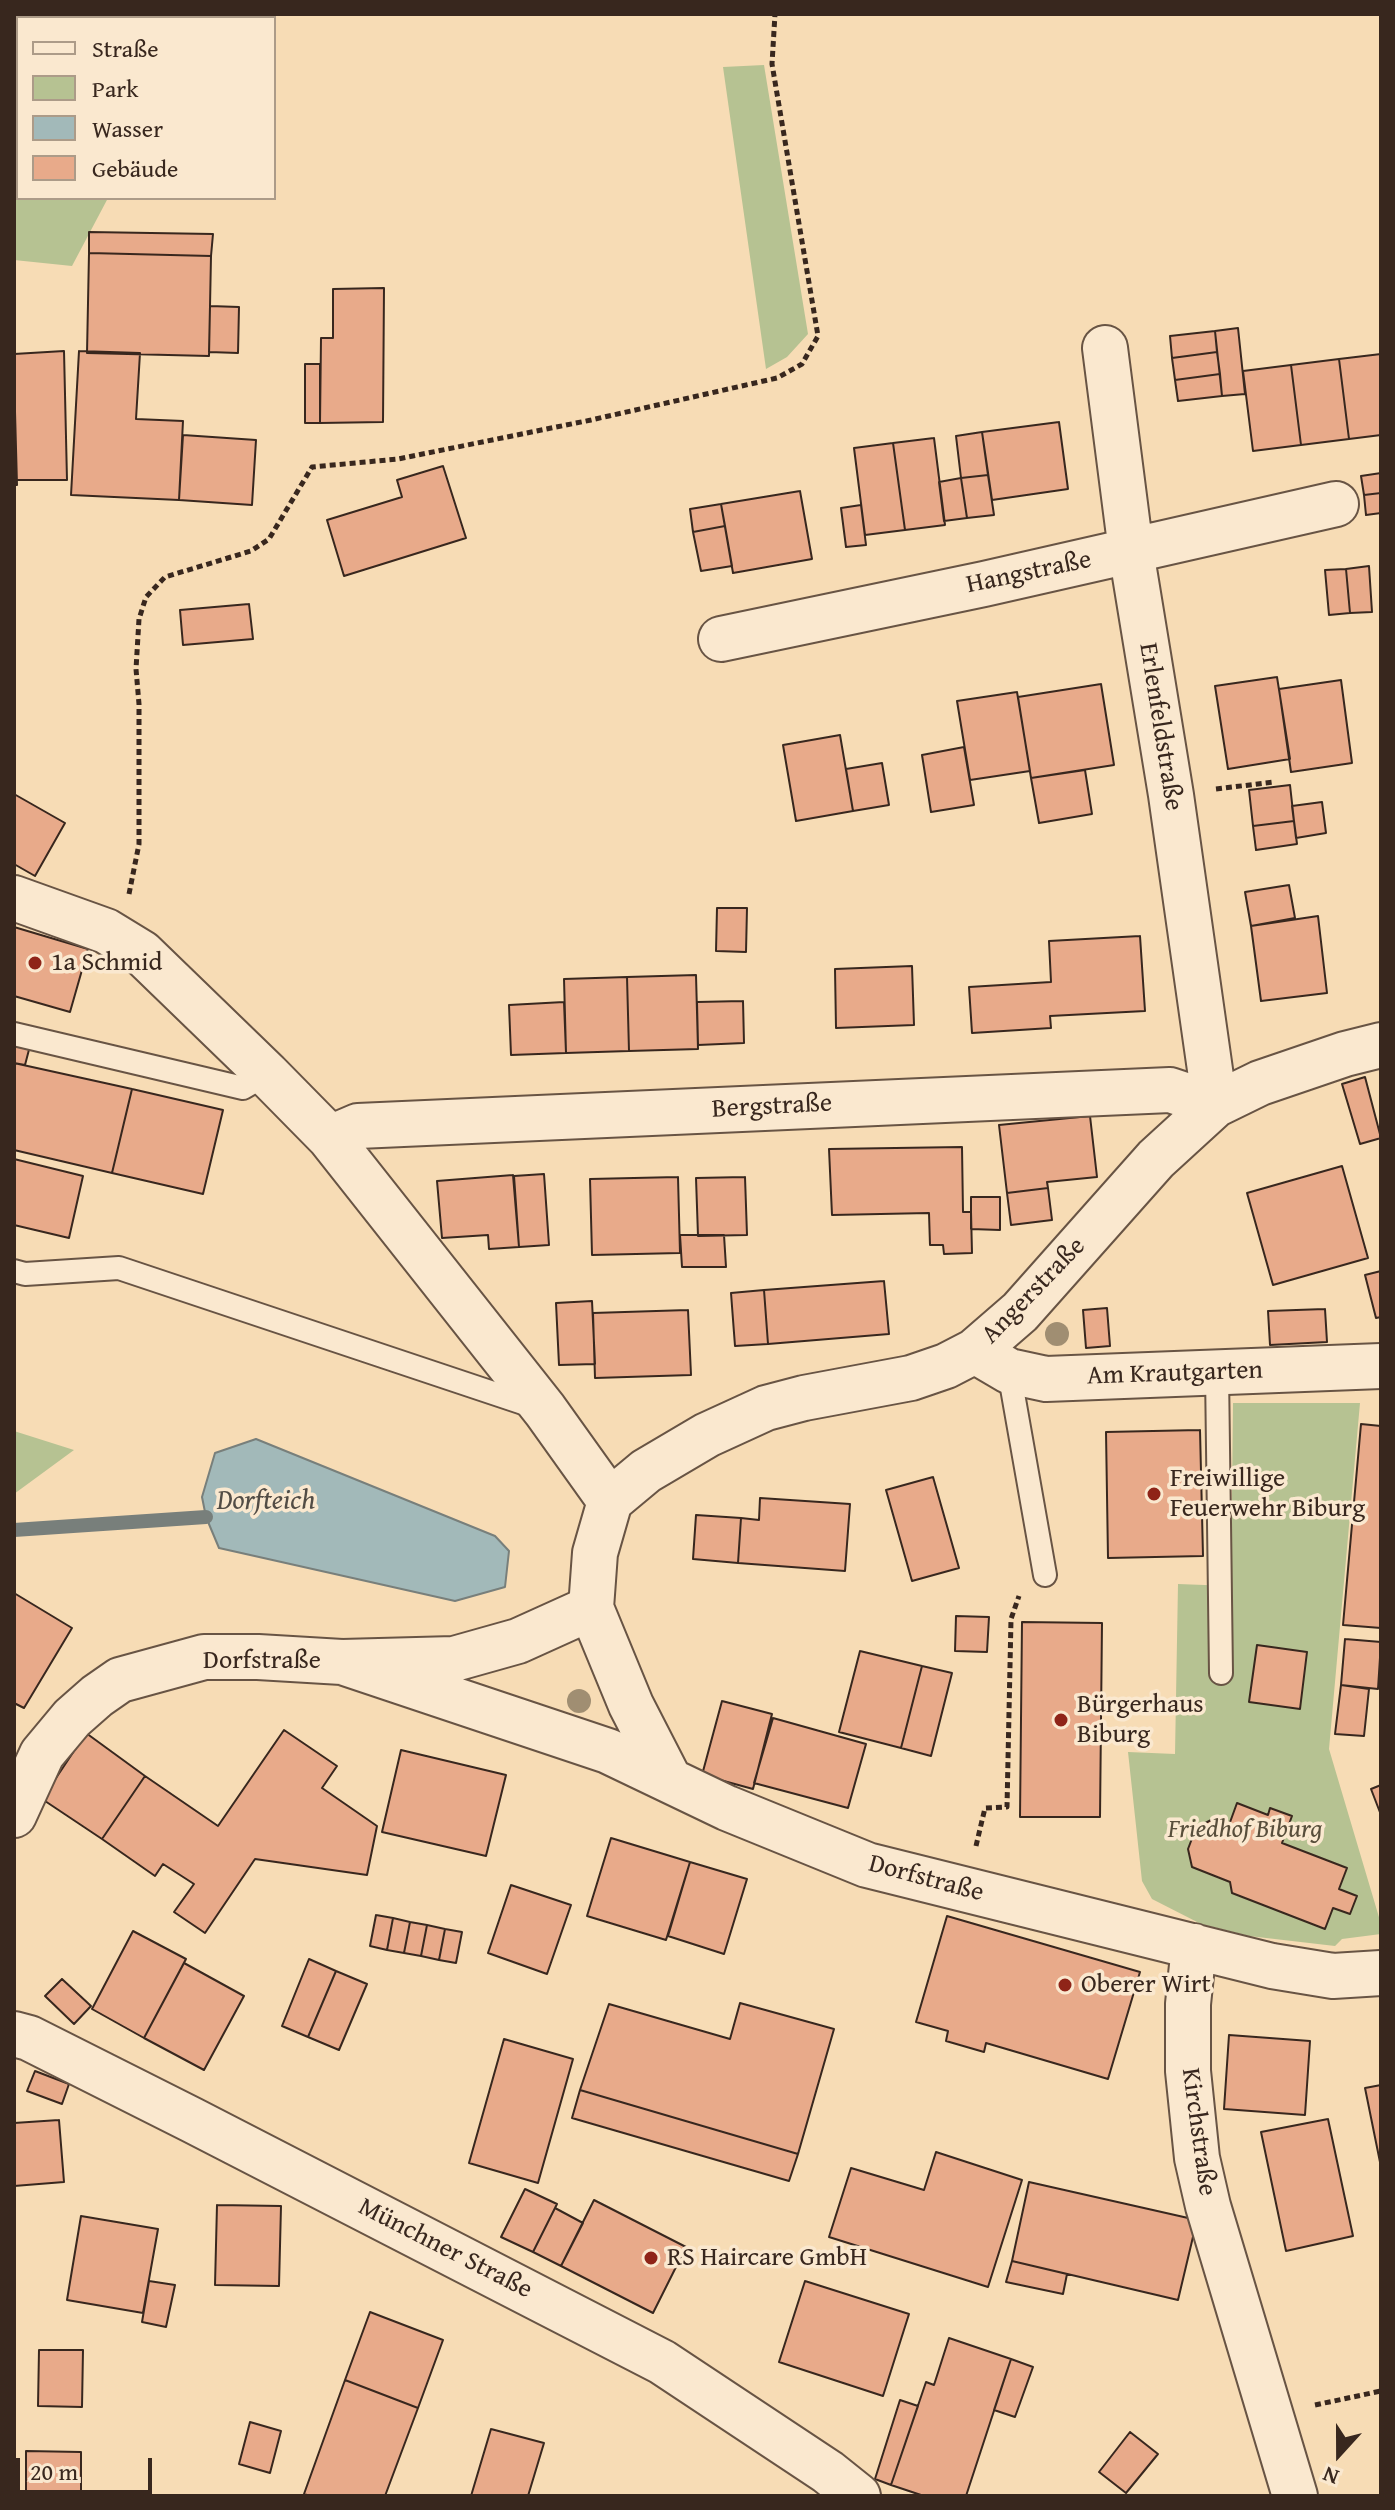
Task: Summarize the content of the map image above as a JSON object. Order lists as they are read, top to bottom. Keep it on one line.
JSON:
{"streets":{"street":["Hangstraße","Erlenfeldstraße","Bergstraße","Angerstraße","Am Krautgarten","Dorfstraße","Kirchstraße","Münchner Straße"]},"crossings":[["Hangstraße","Erlenfeldstraße"],["Erlenfeldstraße","Bergstraße"],["Erlenfeldstraße","Angerstraße"],["Bergstraße","Angerstraße"],["Angerstraße","Am Krautgarten"],["Dorfstraße","Kirchstraße"]],"water":["Dorfteich"],"parks":["Friedhof Biburg"],"places":["1a Schmid","Freiwillige Feuerwehr Biburg","Bürgerhaus Biburg","Oberer Wirt","RS Haircare GmbH"],"legend":["Straße","Park","Wasser","Gebäude"],"scale_bar":"20 m","north":"bottom"}
